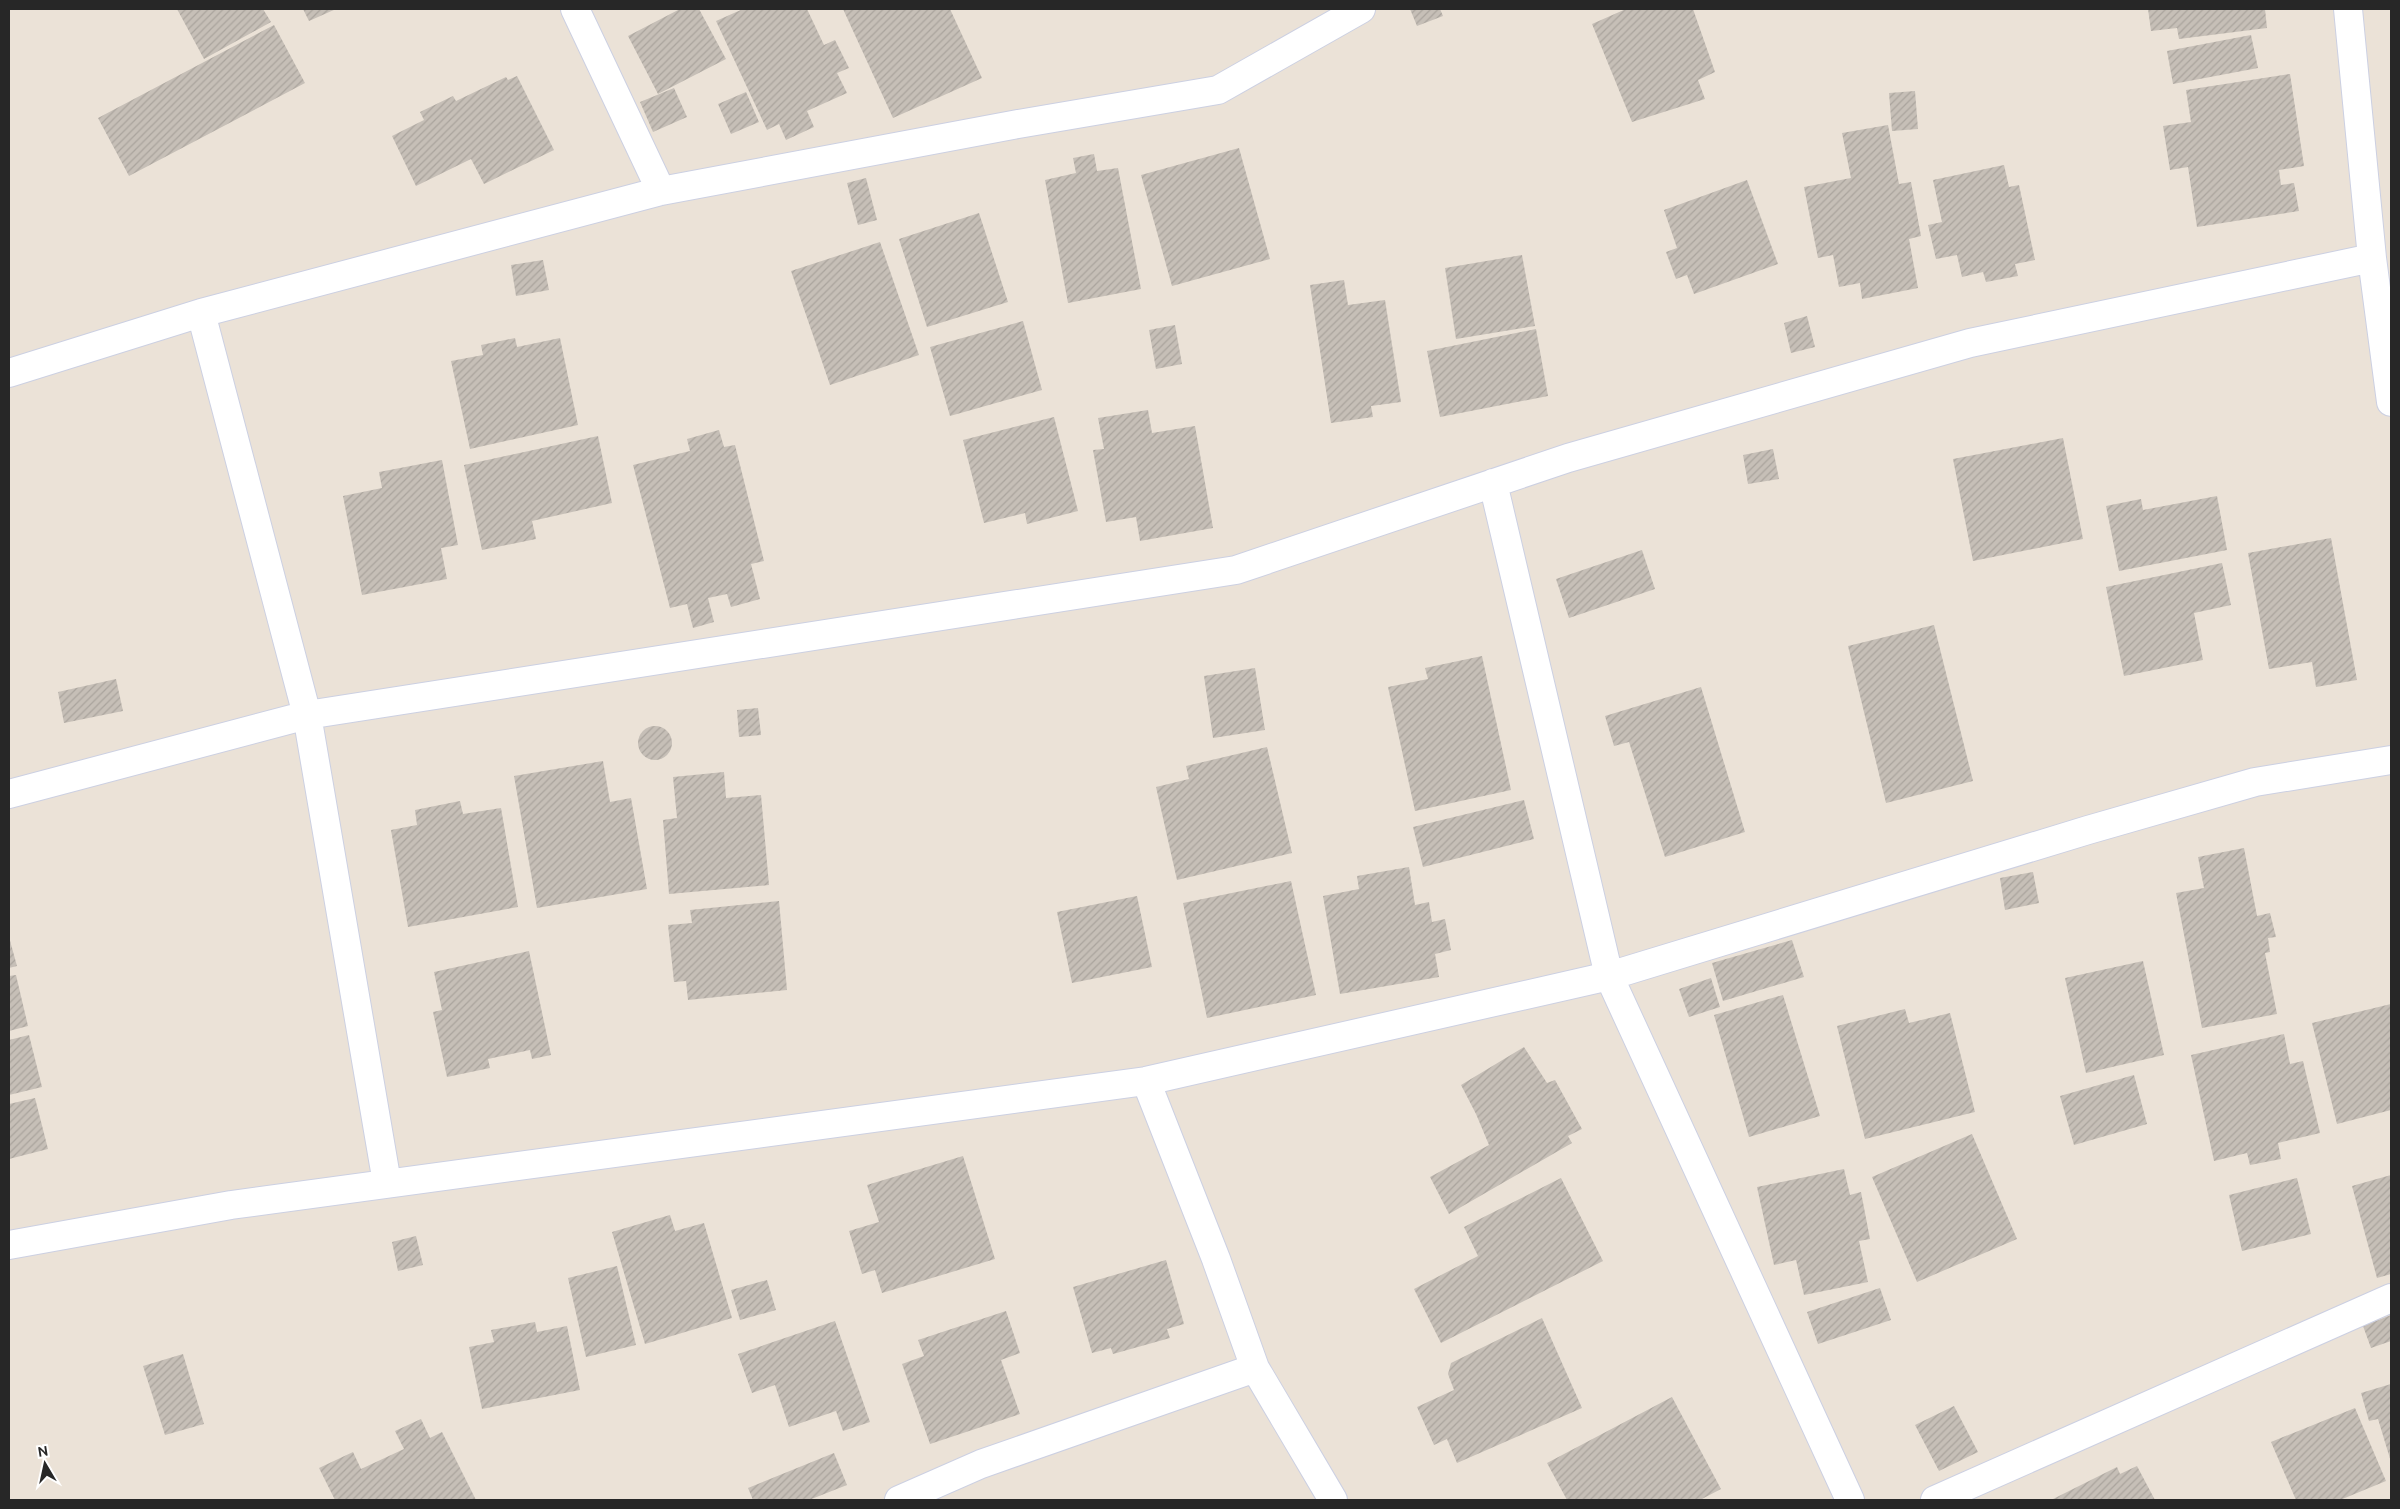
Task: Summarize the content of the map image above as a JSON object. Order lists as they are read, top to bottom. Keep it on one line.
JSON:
{"north":"top"}
